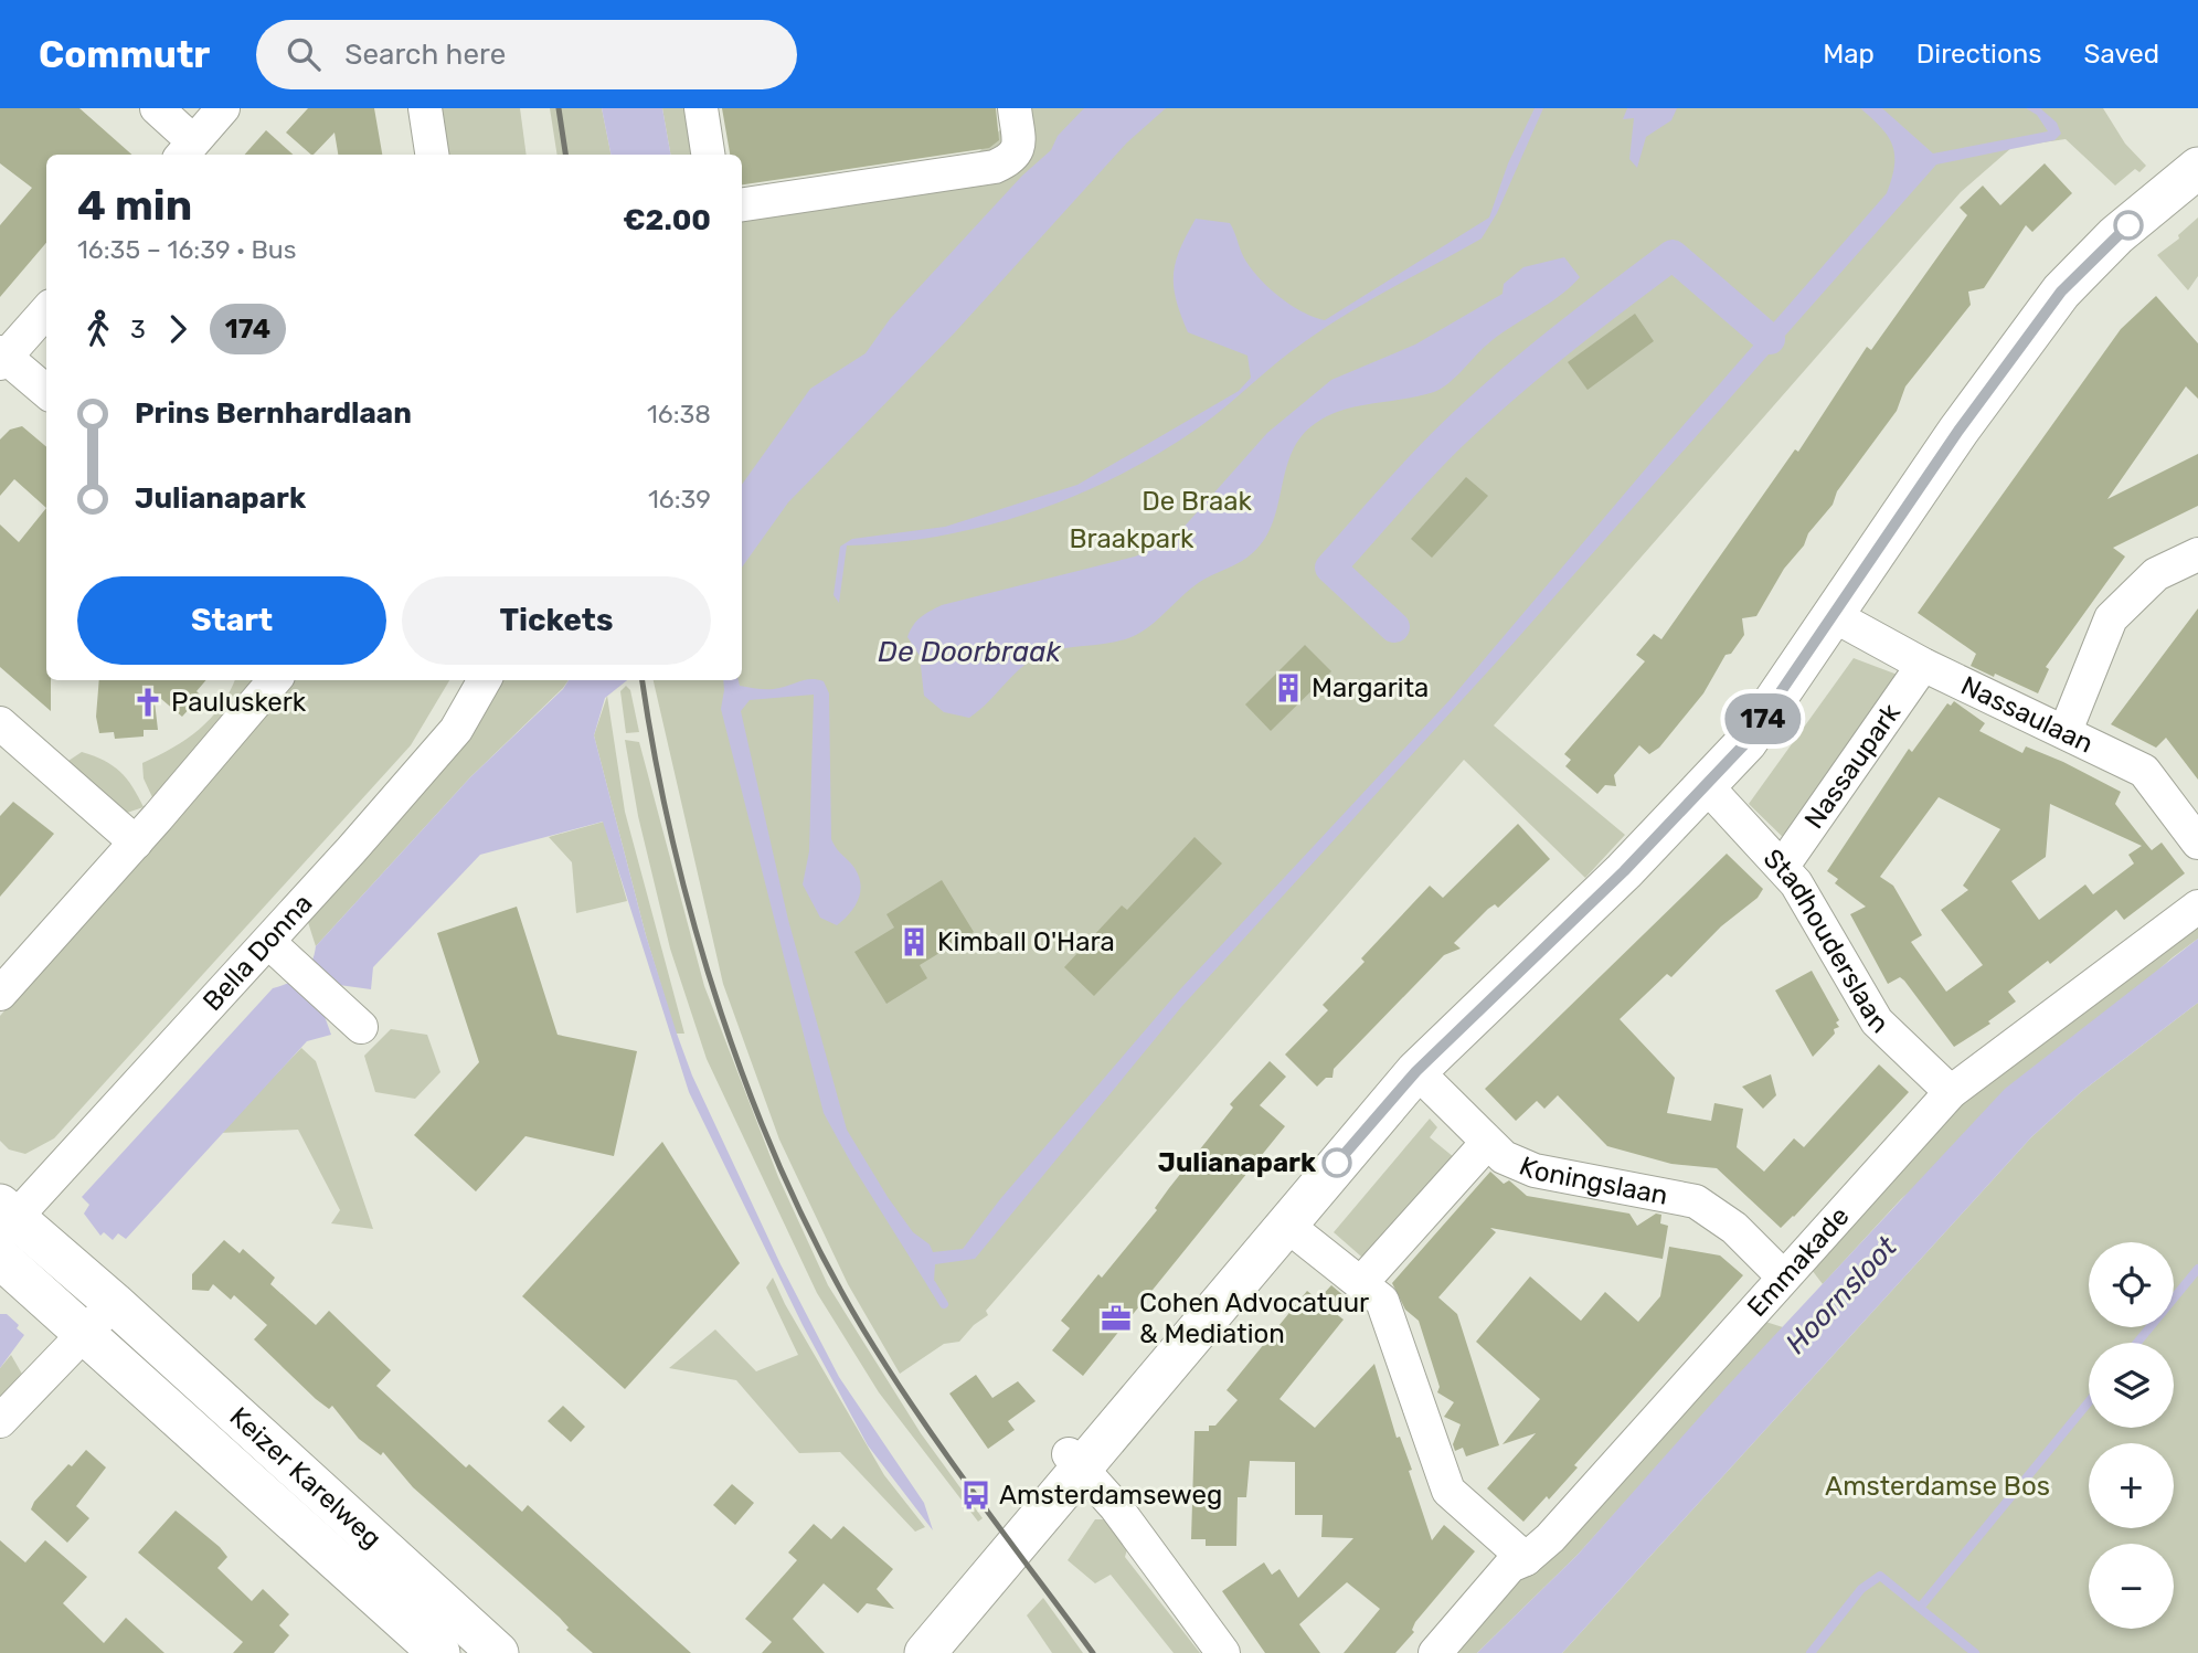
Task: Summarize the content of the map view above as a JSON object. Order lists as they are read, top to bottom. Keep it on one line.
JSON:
{"streets":{"main road":["Keizer Karelweg"],"street":["Nassaulaan","Nassaupark","Stadhouderslaan","Bella Donna","Koningslaan","Emmakade"]},"crossings":[["Nassaulaan","Nassaupark"],["Nassaupark","Stadhouderslaan"],["Stadhouderslaan","Emmakade"],["Bella Donna","Keizer Karelweg"],["Koningslaan","Emmakade"]],"water":["De Doorbraak","Hoornsloot"],"parks":["De Braak","Braakpark","Amsterdamse Bos"],"places":{"building":["Margarita","Kimball O'Hara"],"church":["Pauluskerk"],"other":["Julianapark"],"office":["Cohen Advocatuur & Mediation"],"bus stop":["Amsterdamseweg"]},"lines":["bus line 174"],"page":{"header":"Commutr","search":"Search here","nav":["Map","Directions","Saved"],"on_map":"174","heading":["4 min","16:35 – 16:39 · Bus","€2.00"],"legs":["3","174"],"list":[{"name":"Prins Bernhardlaan","value":"16:38"},{"name":"Julianapark","value":"16:39"}],"buttons":["Start","Tickets"],"map_buttons":["+","−"]}}
